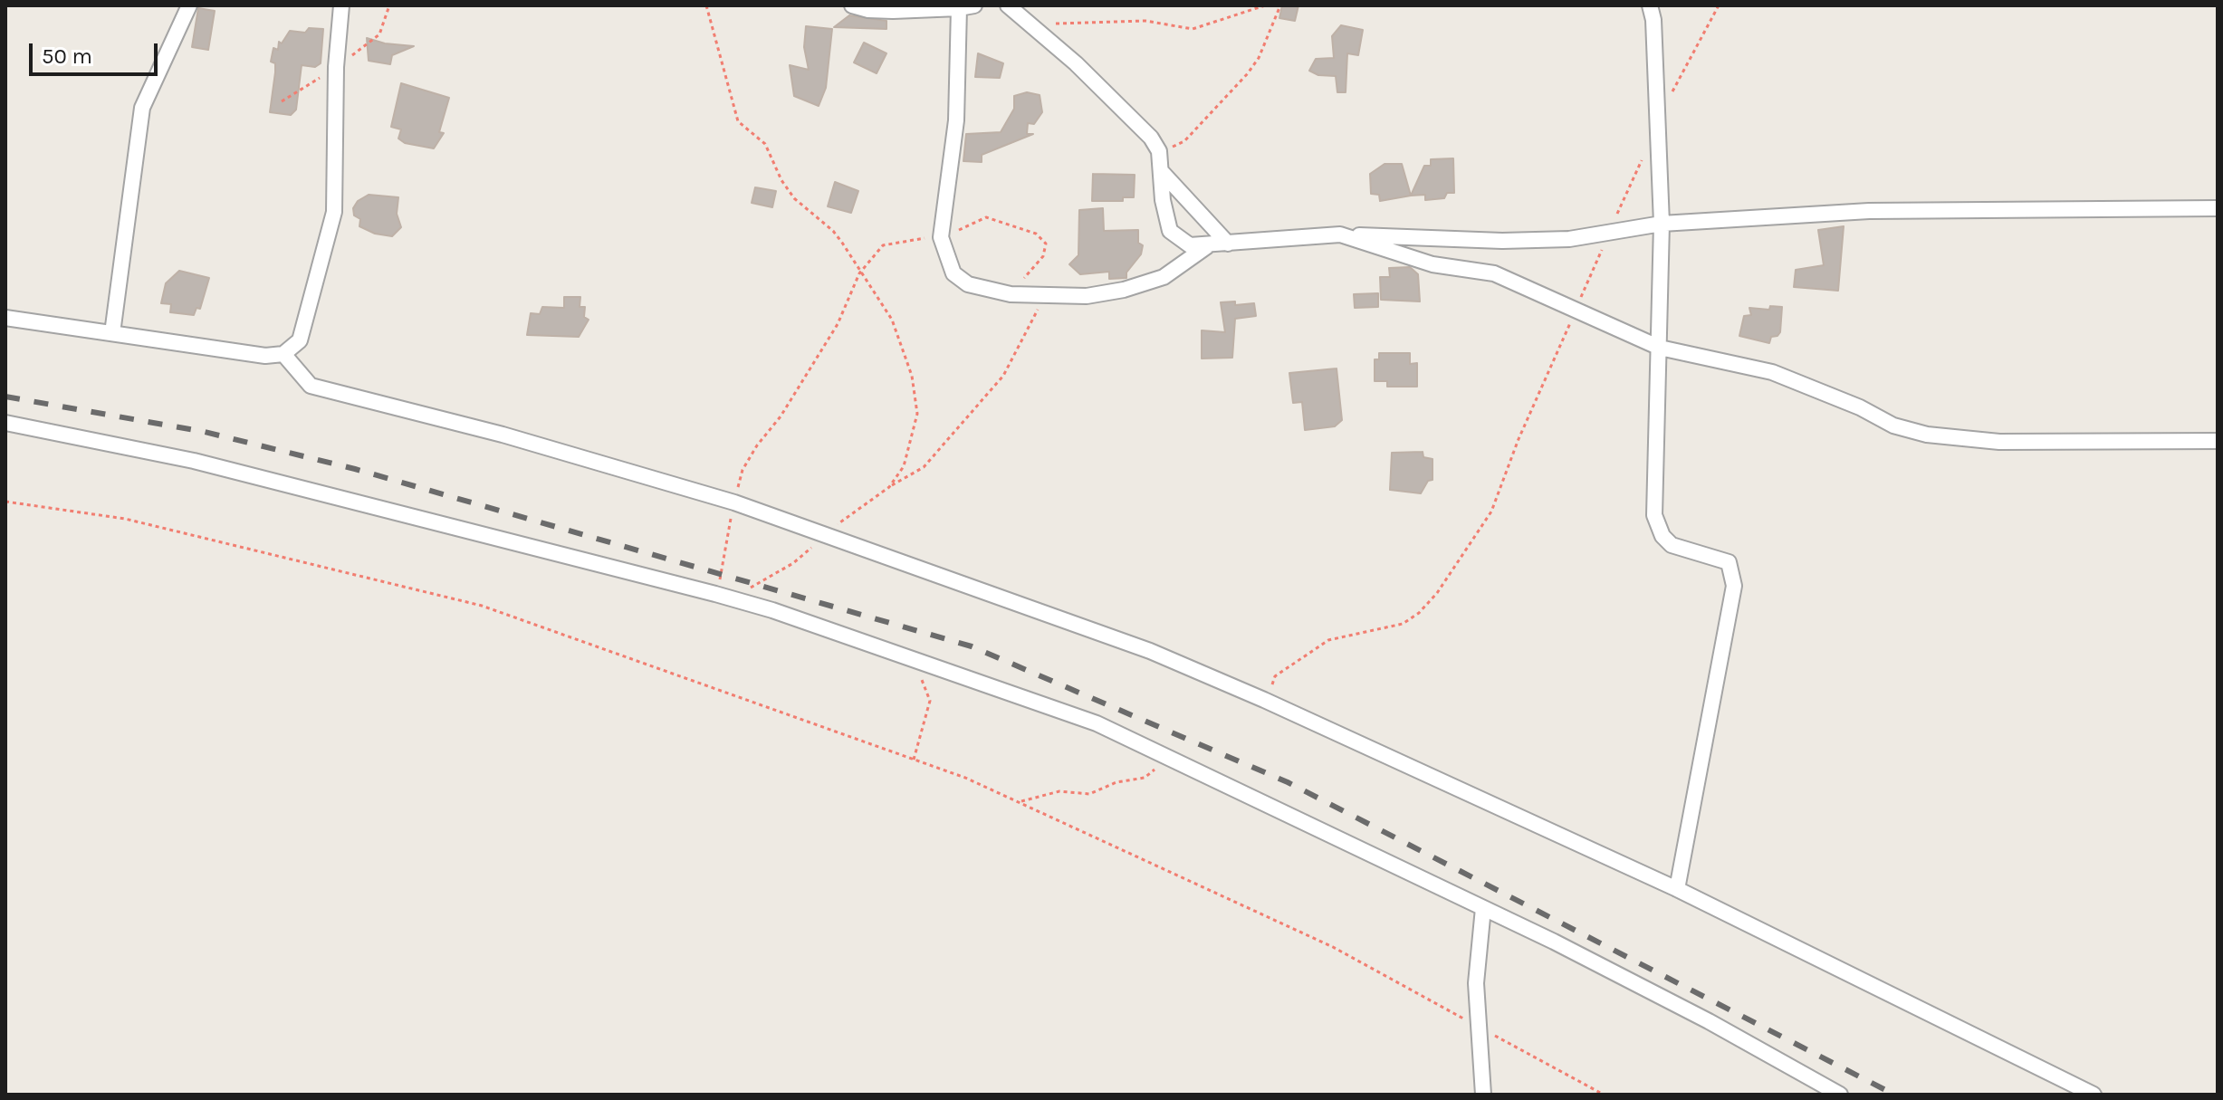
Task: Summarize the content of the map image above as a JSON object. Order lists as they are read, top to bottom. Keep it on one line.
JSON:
{"scale_bar":"50 m"}
